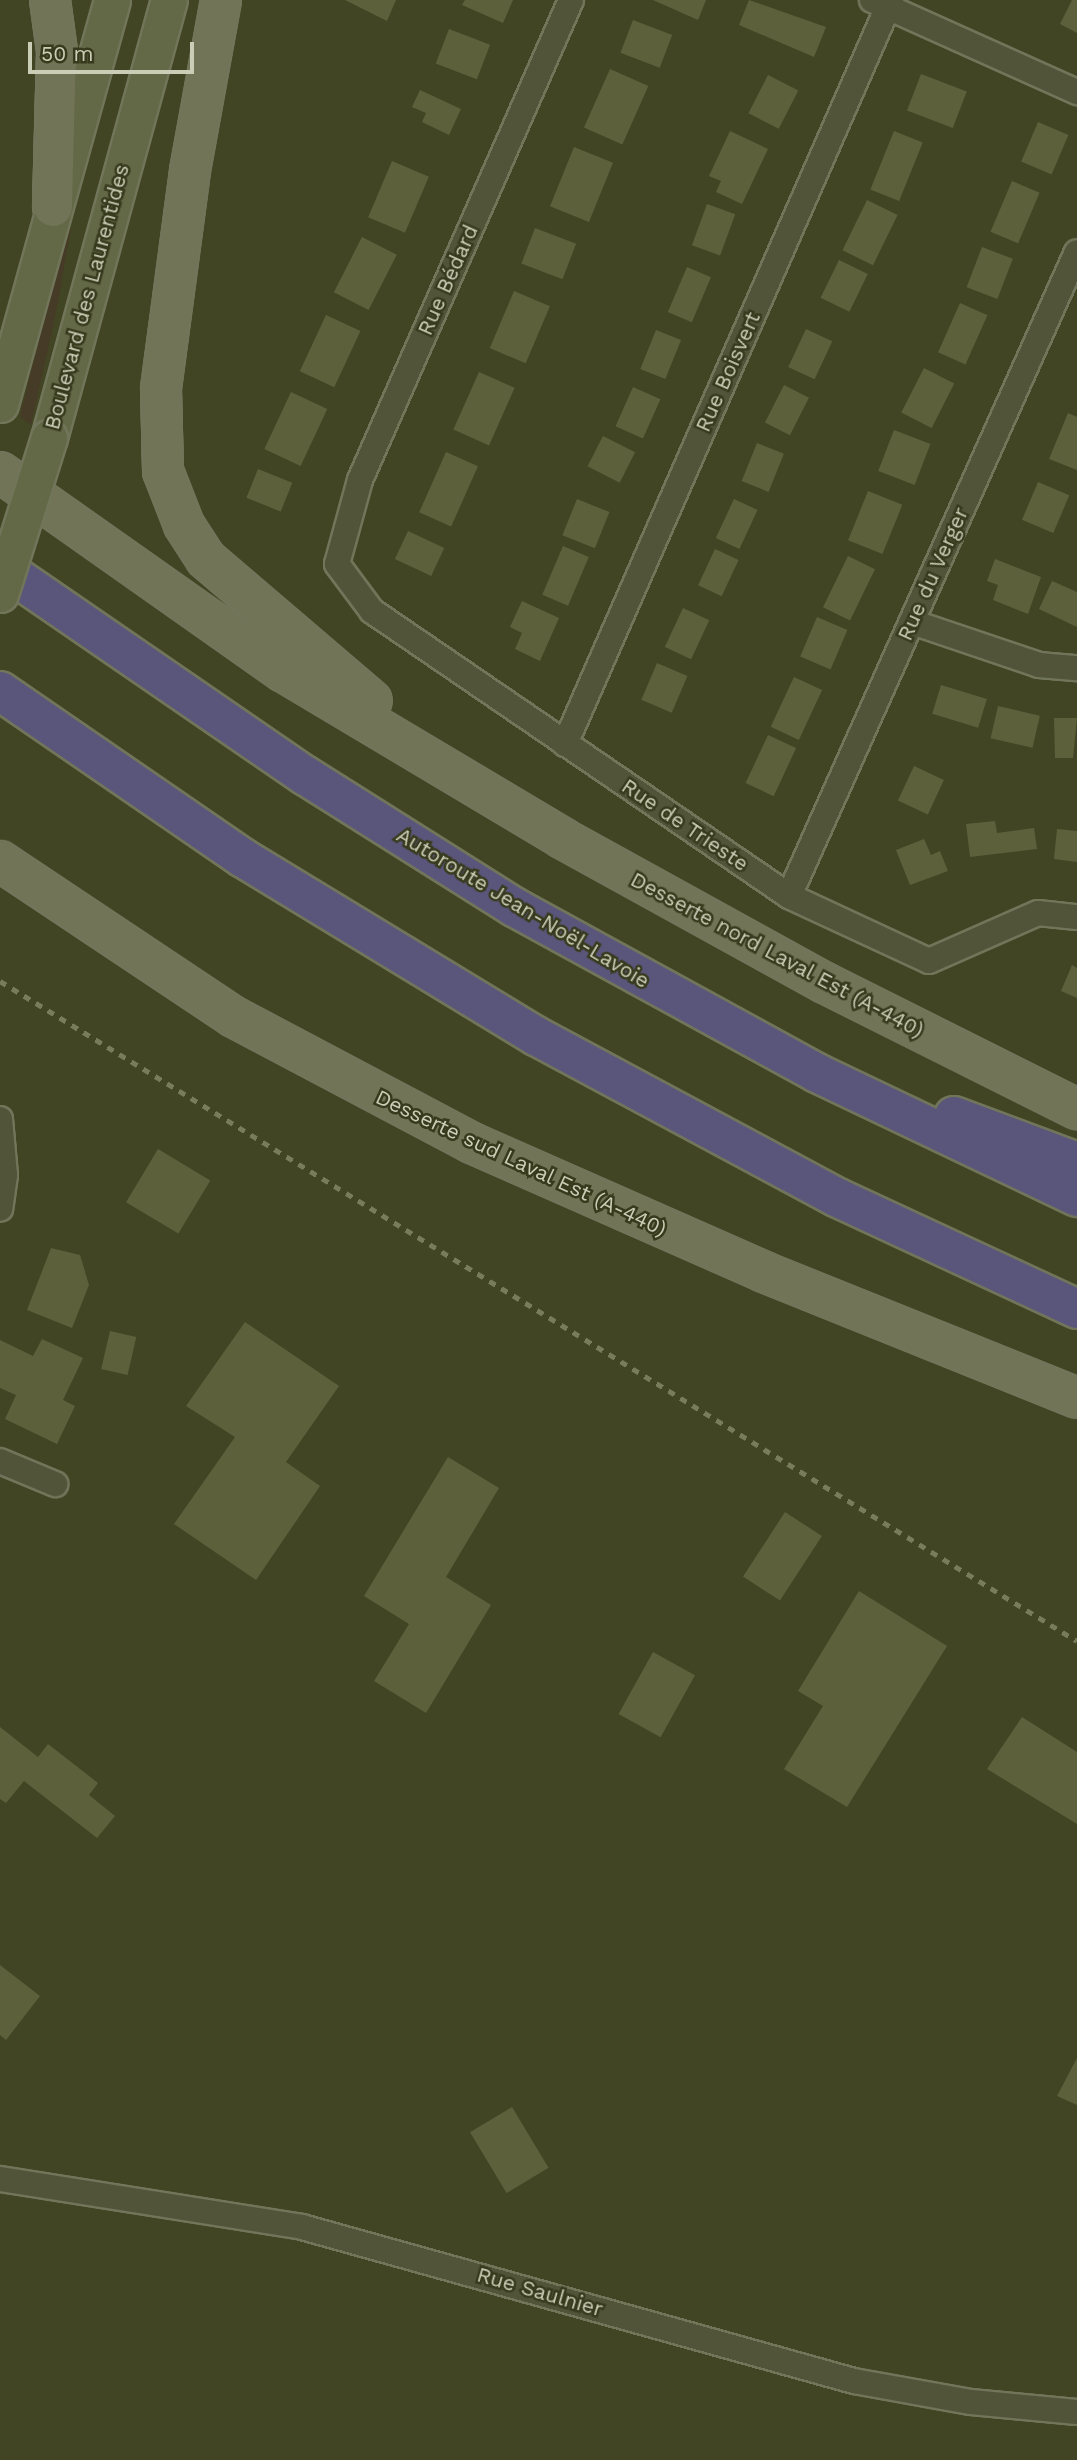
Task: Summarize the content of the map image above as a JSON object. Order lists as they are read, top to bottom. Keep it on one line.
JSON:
{"streets":{"highway":["Autoroute Jean-Noël-Lavoie"],"main road":["Boulevard des Laurentides","Desserte nord Laval Est (A-440)","Desserte sud Laval Est (A-440)"],"street":["Rue Bédard","Rue Boisvert","Rue du Verger","Rue de Trieste","Rue Saulnier"]},"crossings":[["Rue Bédard","Rue de Trieste"],["Rue Boisvert","Rue de Trieste"],["Rue du Verger","Rue de Trieste"]],"scale_bar":"50 m"}
